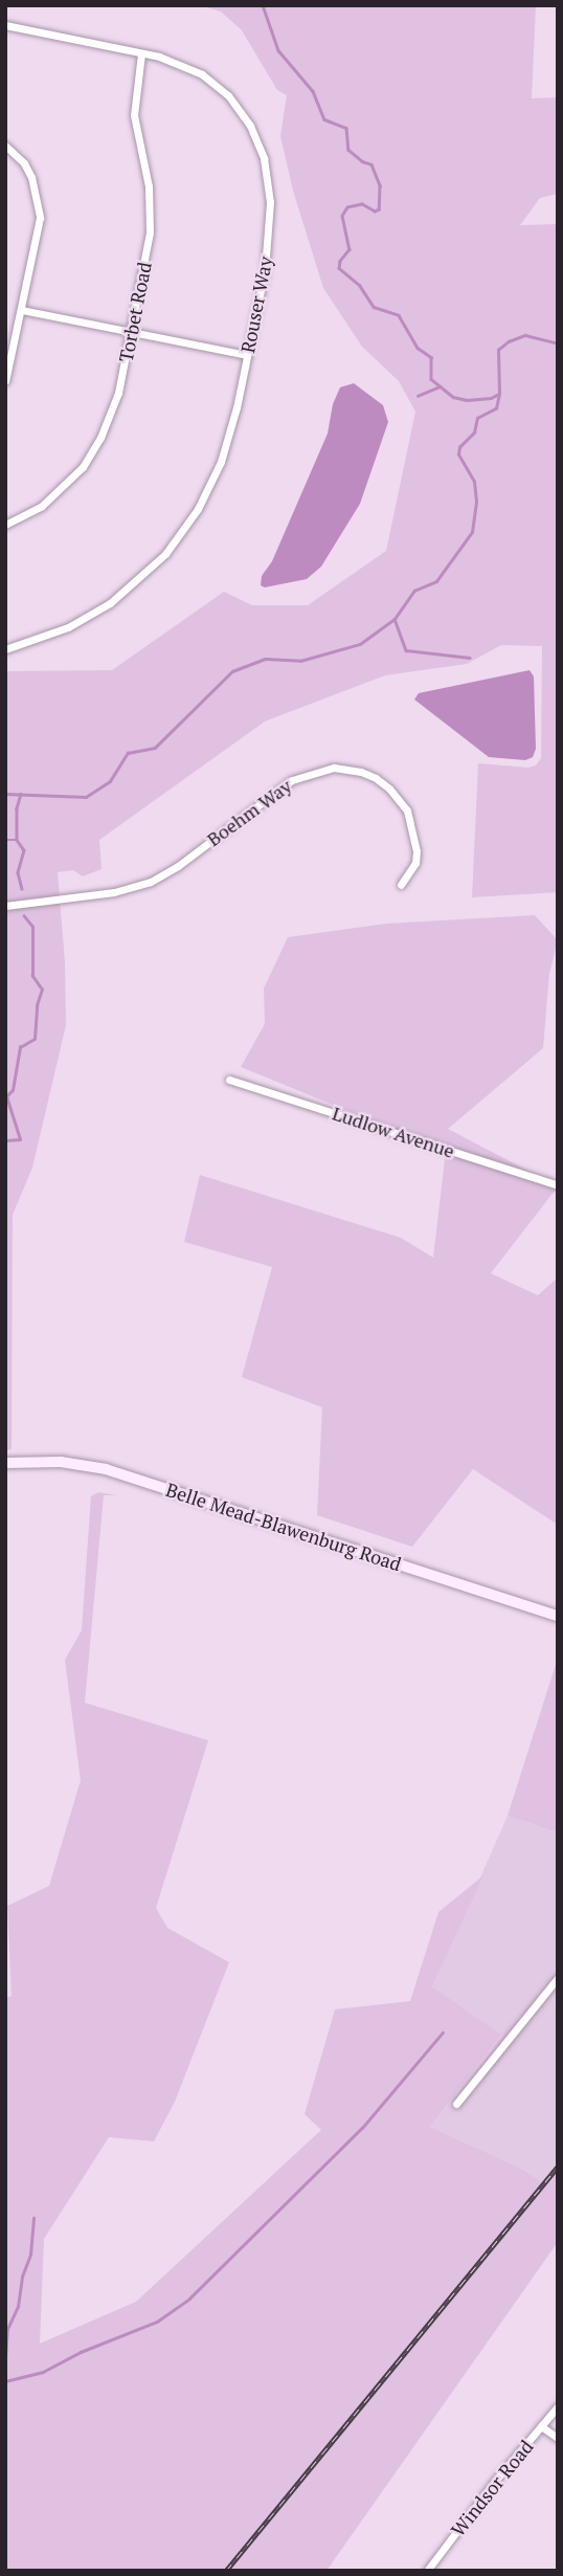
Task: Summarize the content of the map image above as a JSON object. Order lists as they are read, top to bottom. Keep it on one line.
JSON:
{"streets":{"street":["Rouser Way","Torbet Road","Boehm Way","Ludlow Avenue","Belle Mead-Blawenburg Road","Windsor Road"]},"crossings":[["Rouser Way","Torbet Road"]]}
